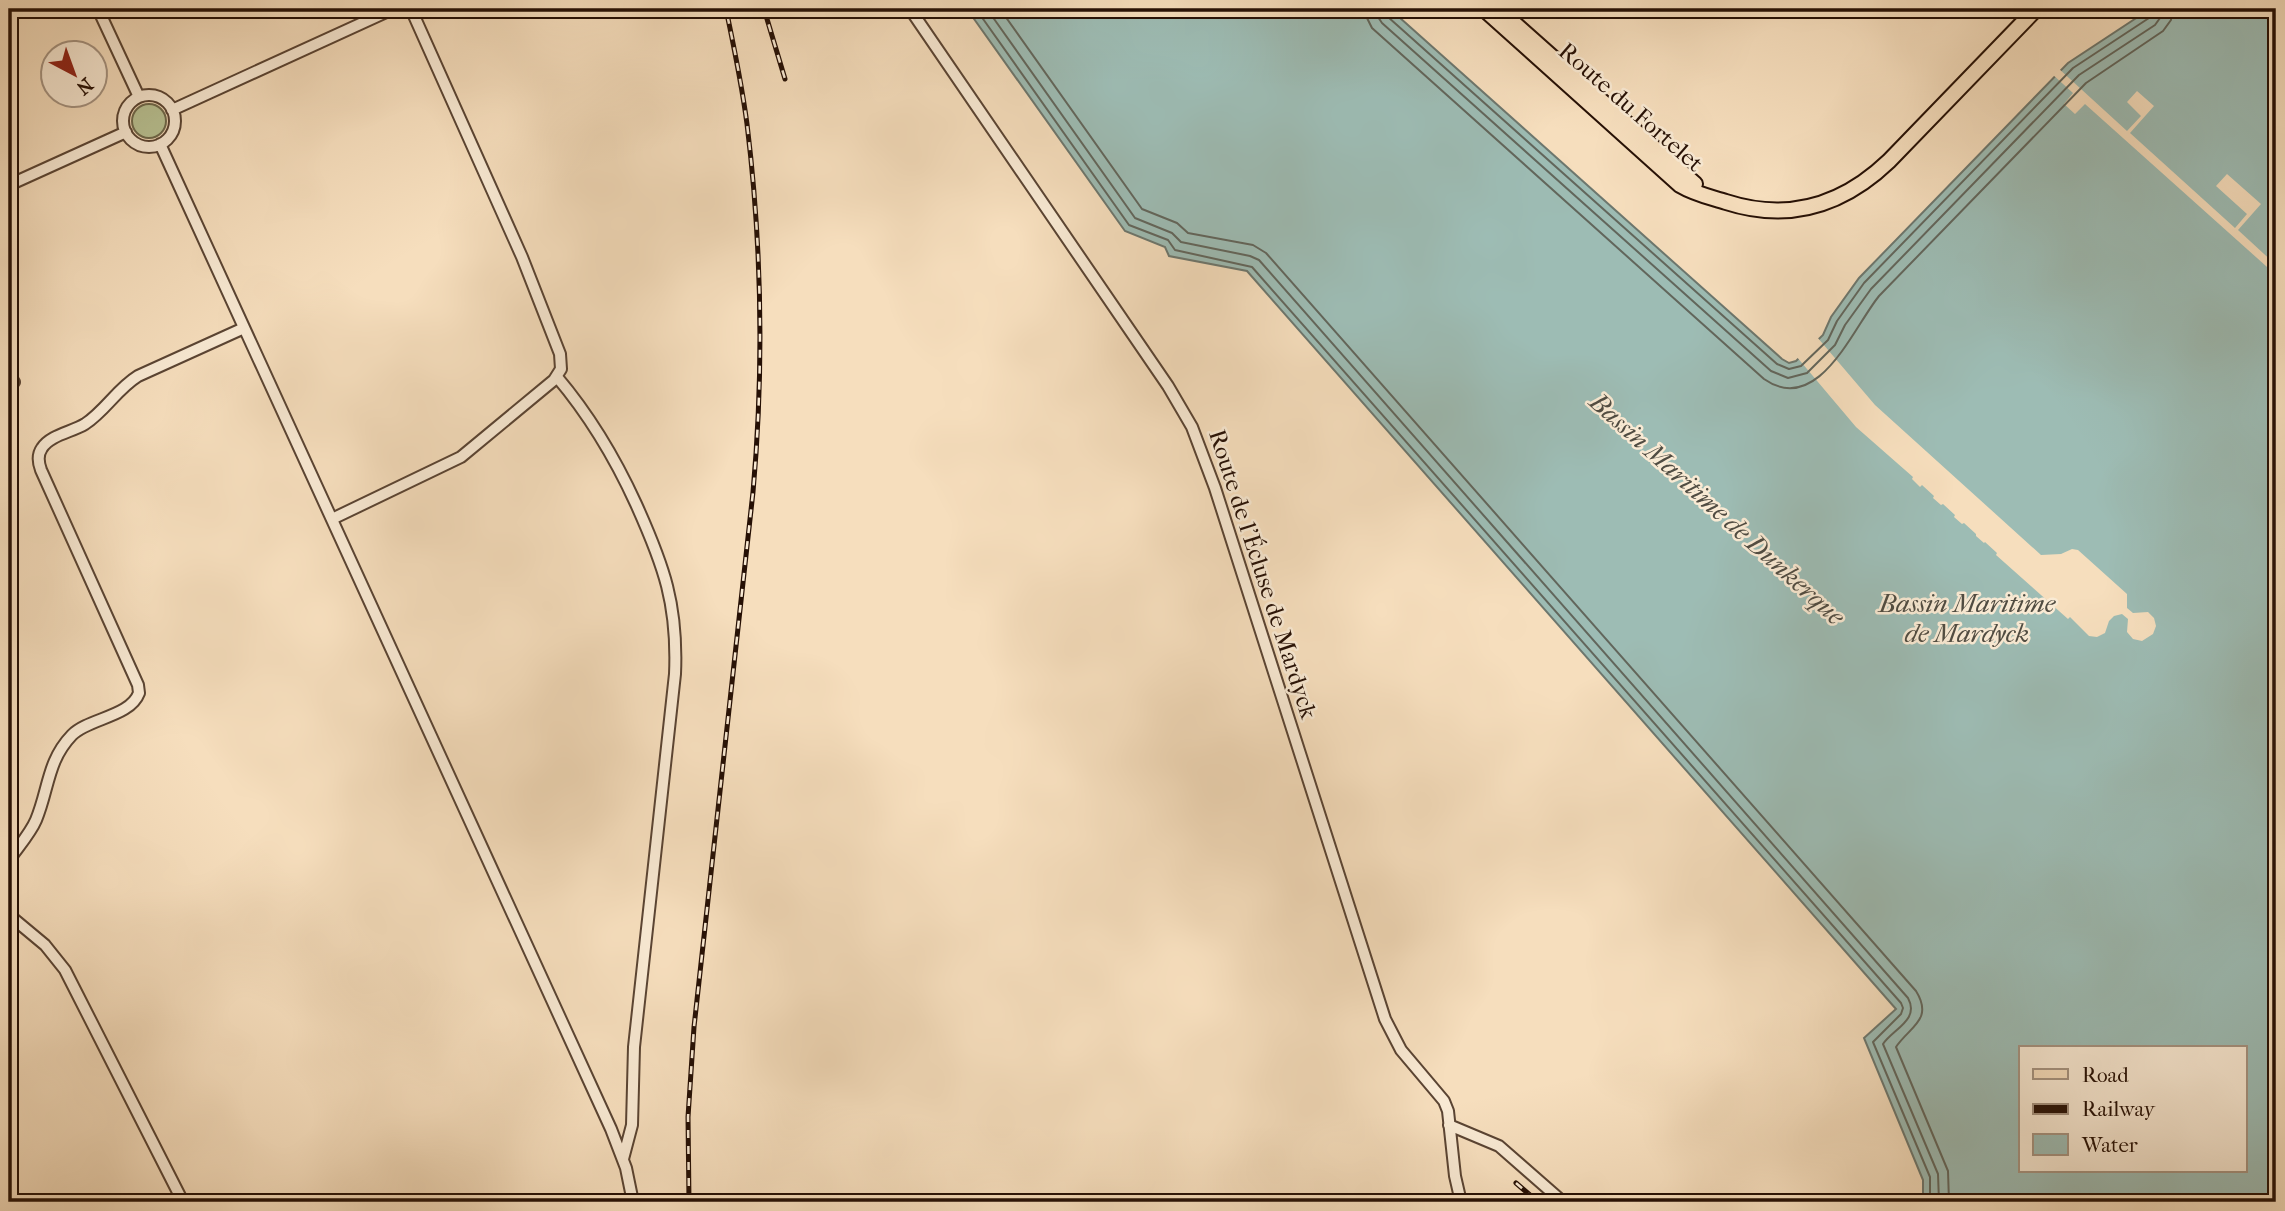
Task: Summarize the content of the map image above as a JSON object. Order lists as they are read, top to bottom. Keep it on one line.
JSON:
{"streets":{"main road":["Route du Fortelet"],"street":["Route de l'Écluse de Mardyck"]},"water":["Bassin Maritime de Dunkerque","Bassin Maritime de Mardyck"],"legend":["Road","Railway","Water"],"north":"bottom right"}
